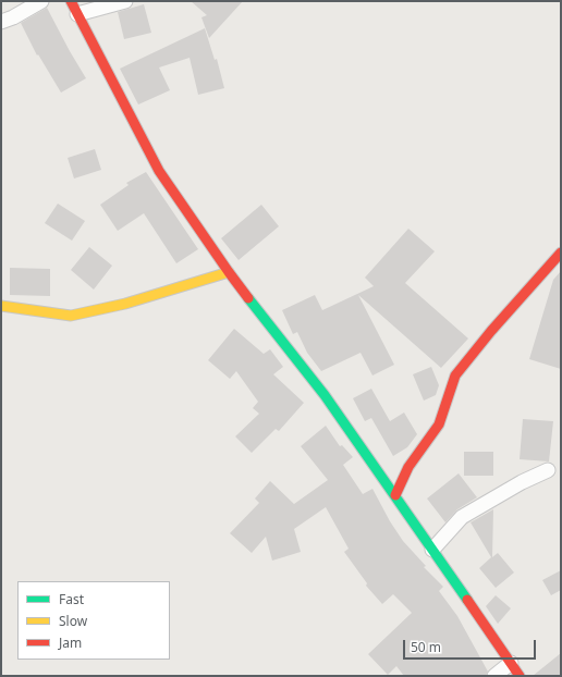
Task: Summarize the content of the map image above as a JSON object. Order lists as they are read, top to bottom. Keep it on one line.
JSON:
{"legend":["Fast","Slow","Jam"],"scale_bar":"50 m"}
